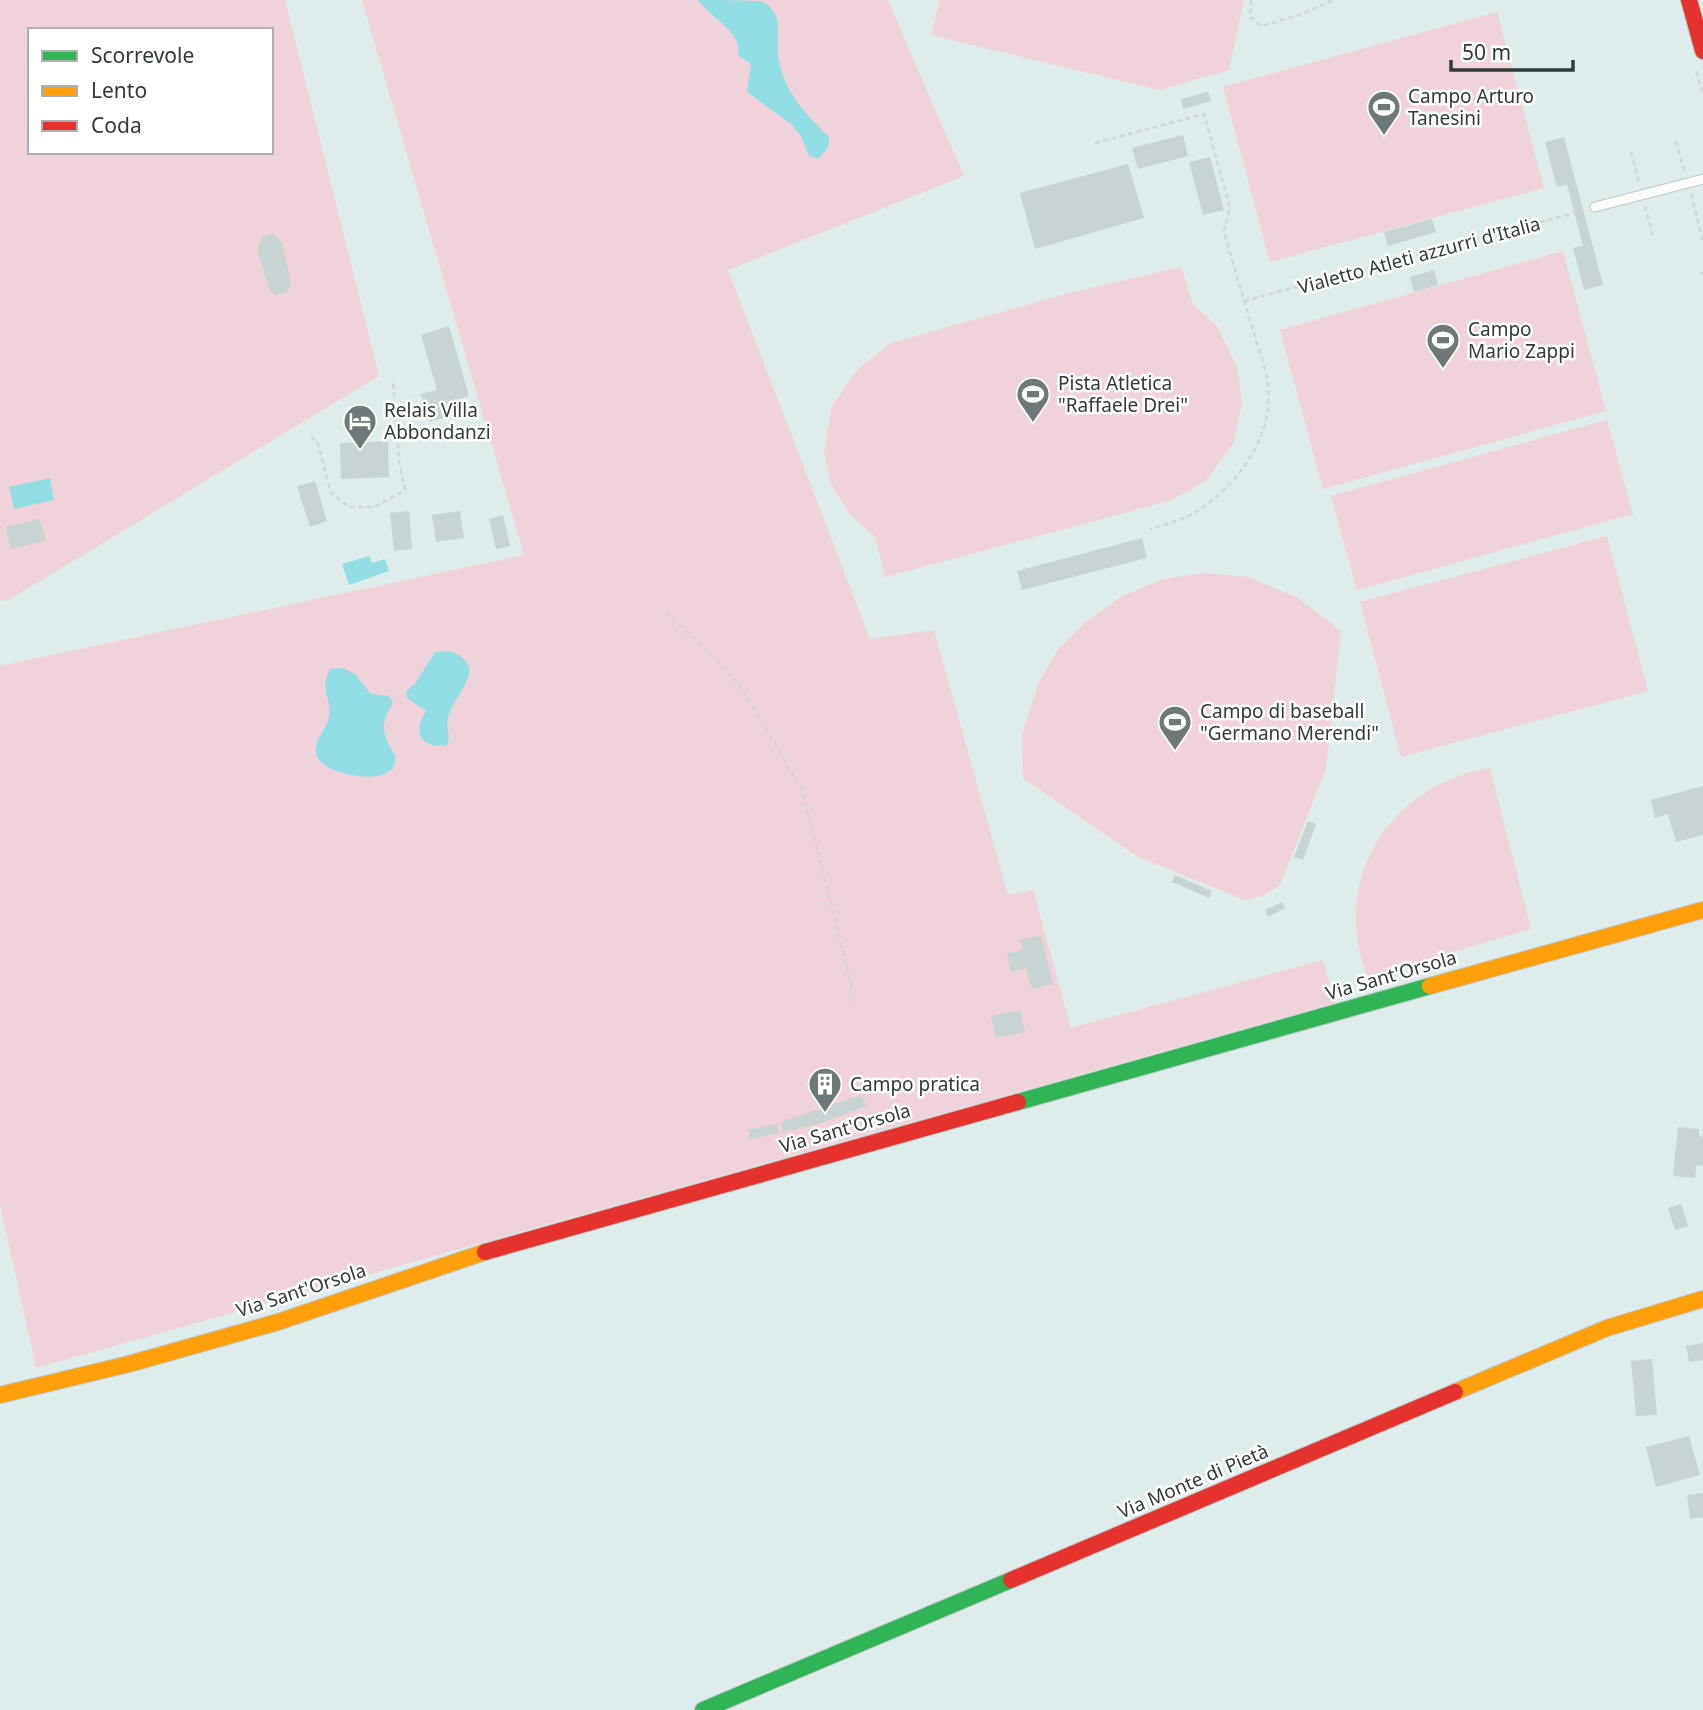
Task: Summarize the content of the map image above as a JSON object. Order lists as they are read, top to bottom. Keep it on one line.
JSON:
{"streets":{"street":["Via Sant'Orsola","Via Monte di Pietà"],"path":["Vialetto Atleti azzurri d'Italia"]},"places":{"sports":["Campo Arturo Tanesini","Campo Mario Zappi","Pista Atletica \"Raffaele Drei\"","Campo di baseball \"Germano Merendi\""],"hotel":["Relais Villa Abbondanzi"],"building":["Campo pratica"]},"legend":["Scorrevole","Lento","Coda"],"scale_bar":"50 m"}
